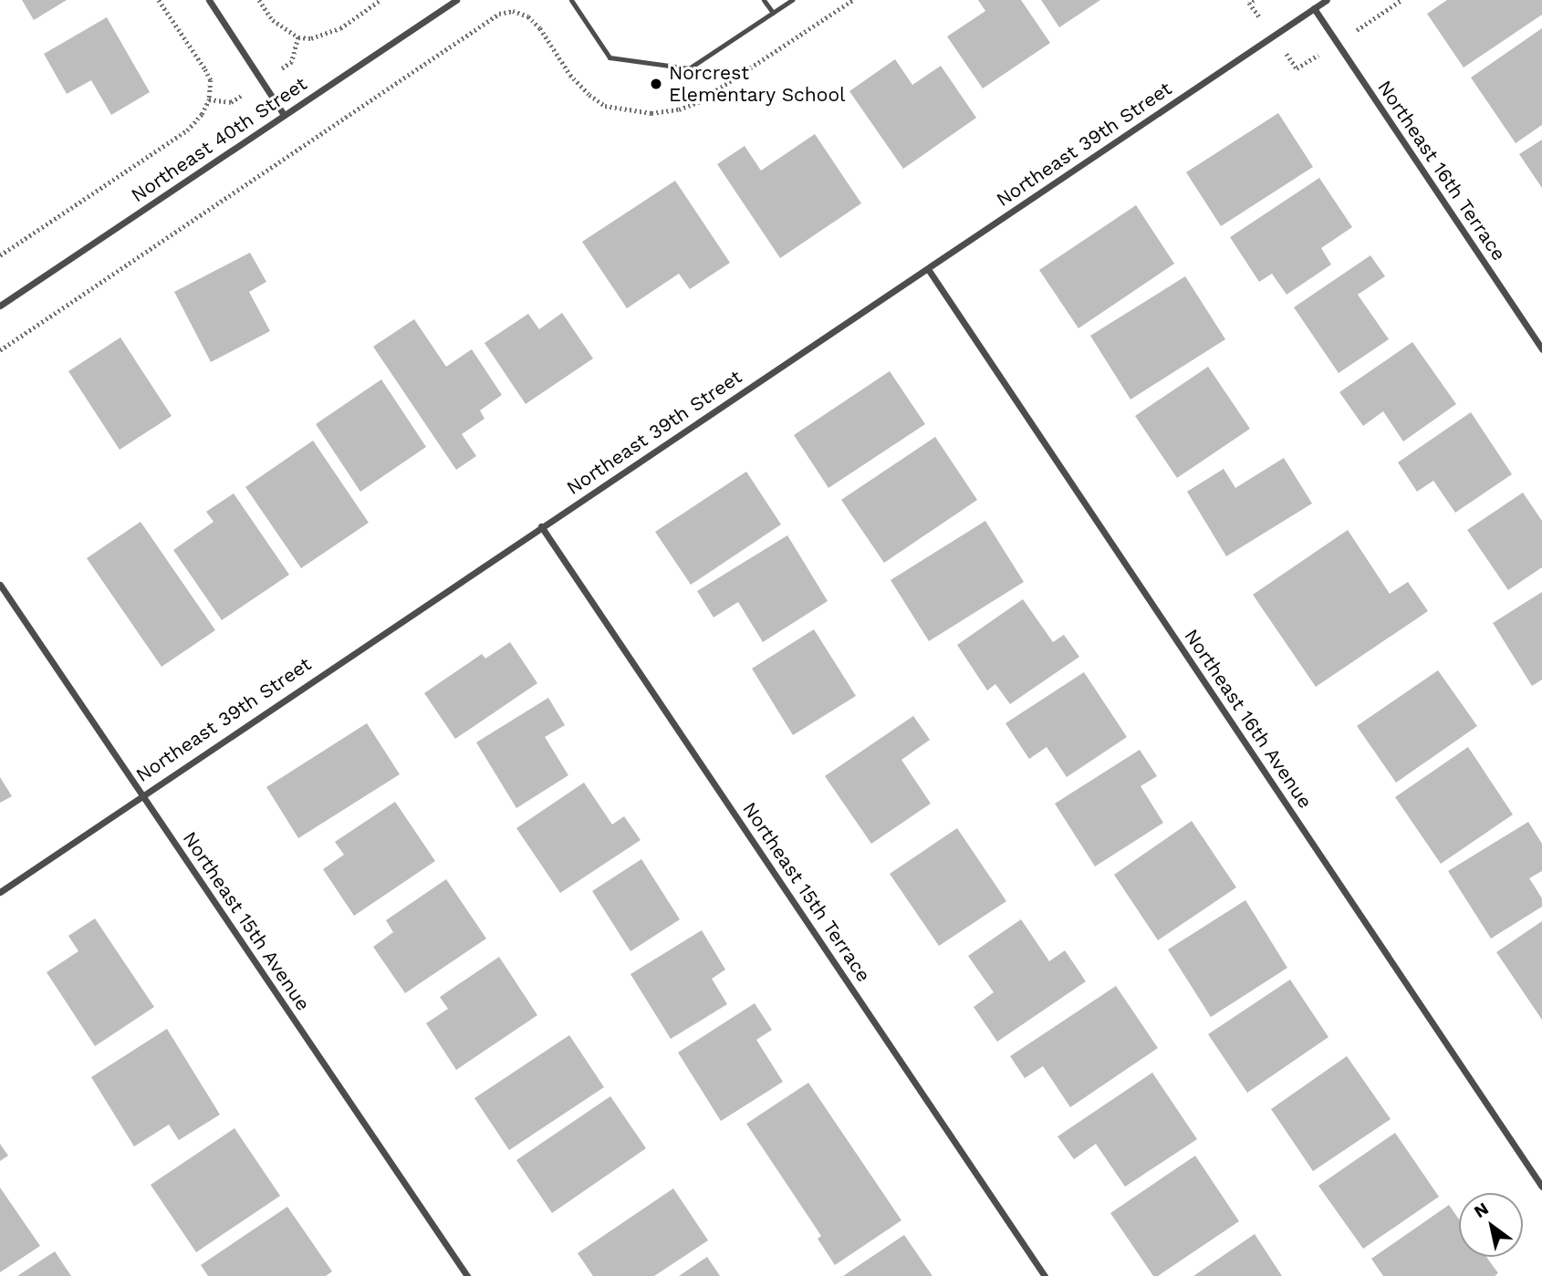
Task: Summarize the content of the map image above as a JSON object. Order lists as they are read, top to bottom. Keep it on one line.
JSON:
{"streets":{"street":["Northeast 40th Street","Northeast 39th Street","Northeast 16th Terrace","Northeast 16th Avenue","Northeast 15th Terrace","Northeast 15th Avenue"]},"crossings":[["Northeast 39th Street","Northeast 16th Terrace"],["Northeast 39th Street","Northeast 16th Avenue"],["Northeast 39th Street","Northeast 15th Terrace"],["Northeast 39th Street","Northeast 15th Avenue"]],"places":["Norcrest Elementary School"],"north":"top left"}
